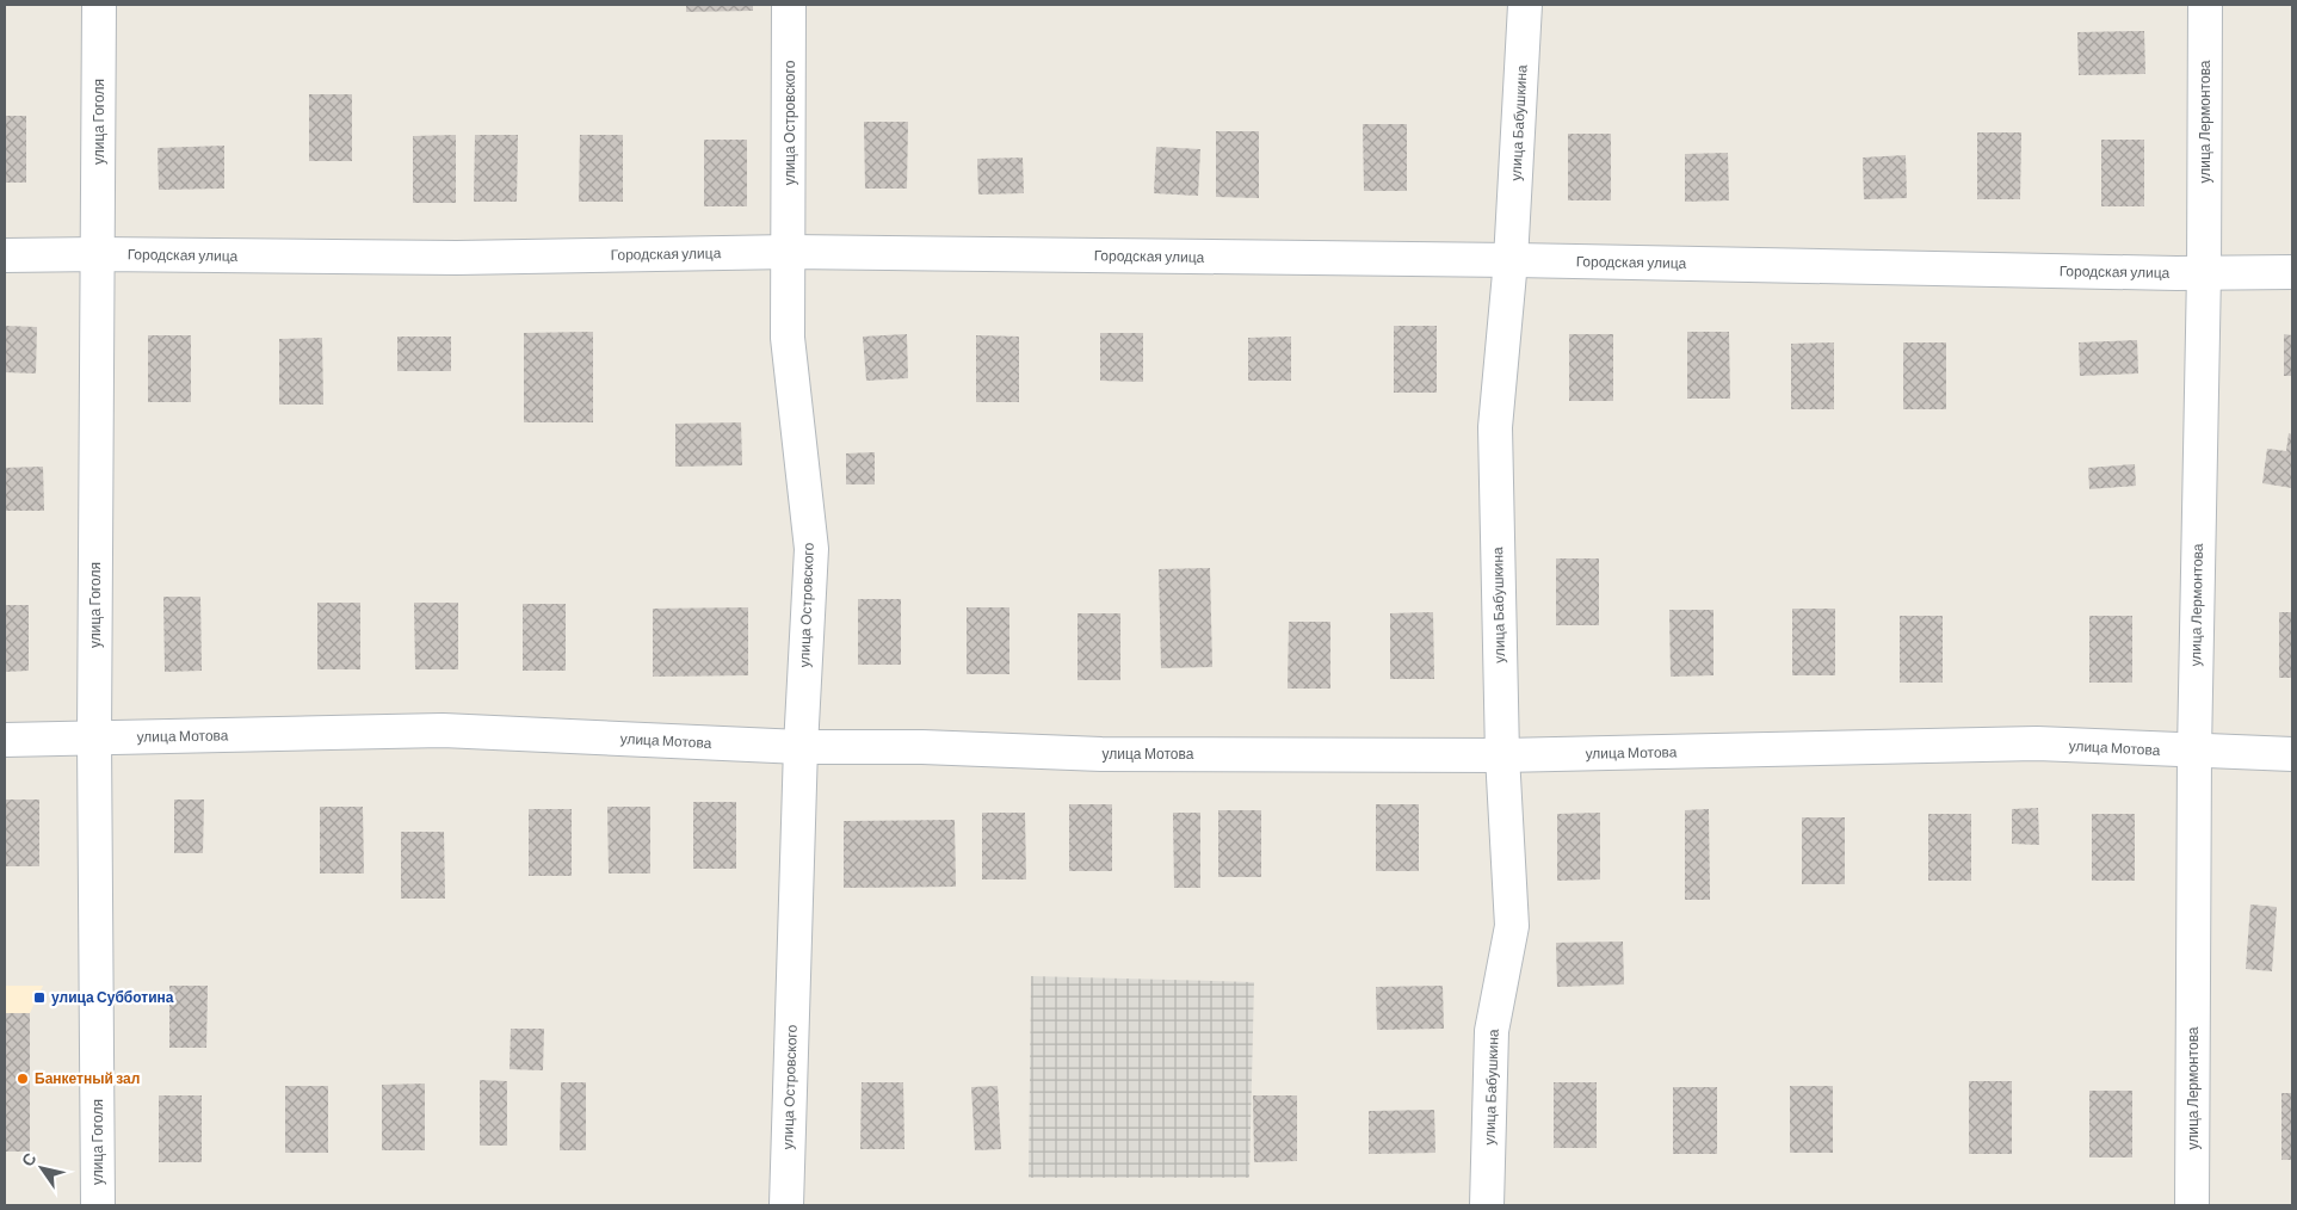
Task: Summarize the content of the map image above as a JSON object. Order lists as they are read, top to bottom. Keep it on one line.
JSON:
{"streets":{"street":["улица Гоголя","улица Лермонтова","улица Островского","улица Бабушкина","Городская улица","улица Мотова"]},"crossings":[["улица Гоголя","Городская улица"],["улица Гоголя","улица Мотова"],["улица Лермонтова","Городская улица"],["улица Лермонтова","улица Мотова"],["улица Островского","Городская улица"],["улица Островского","улица Мотова"],["улица Бабушкина","Городская улица"],["улица Бабушкина","улица Мотова"]],"places":{"transit":["улица Субботина"],"other":["Банкетный зал"]},"north":"top left"}
